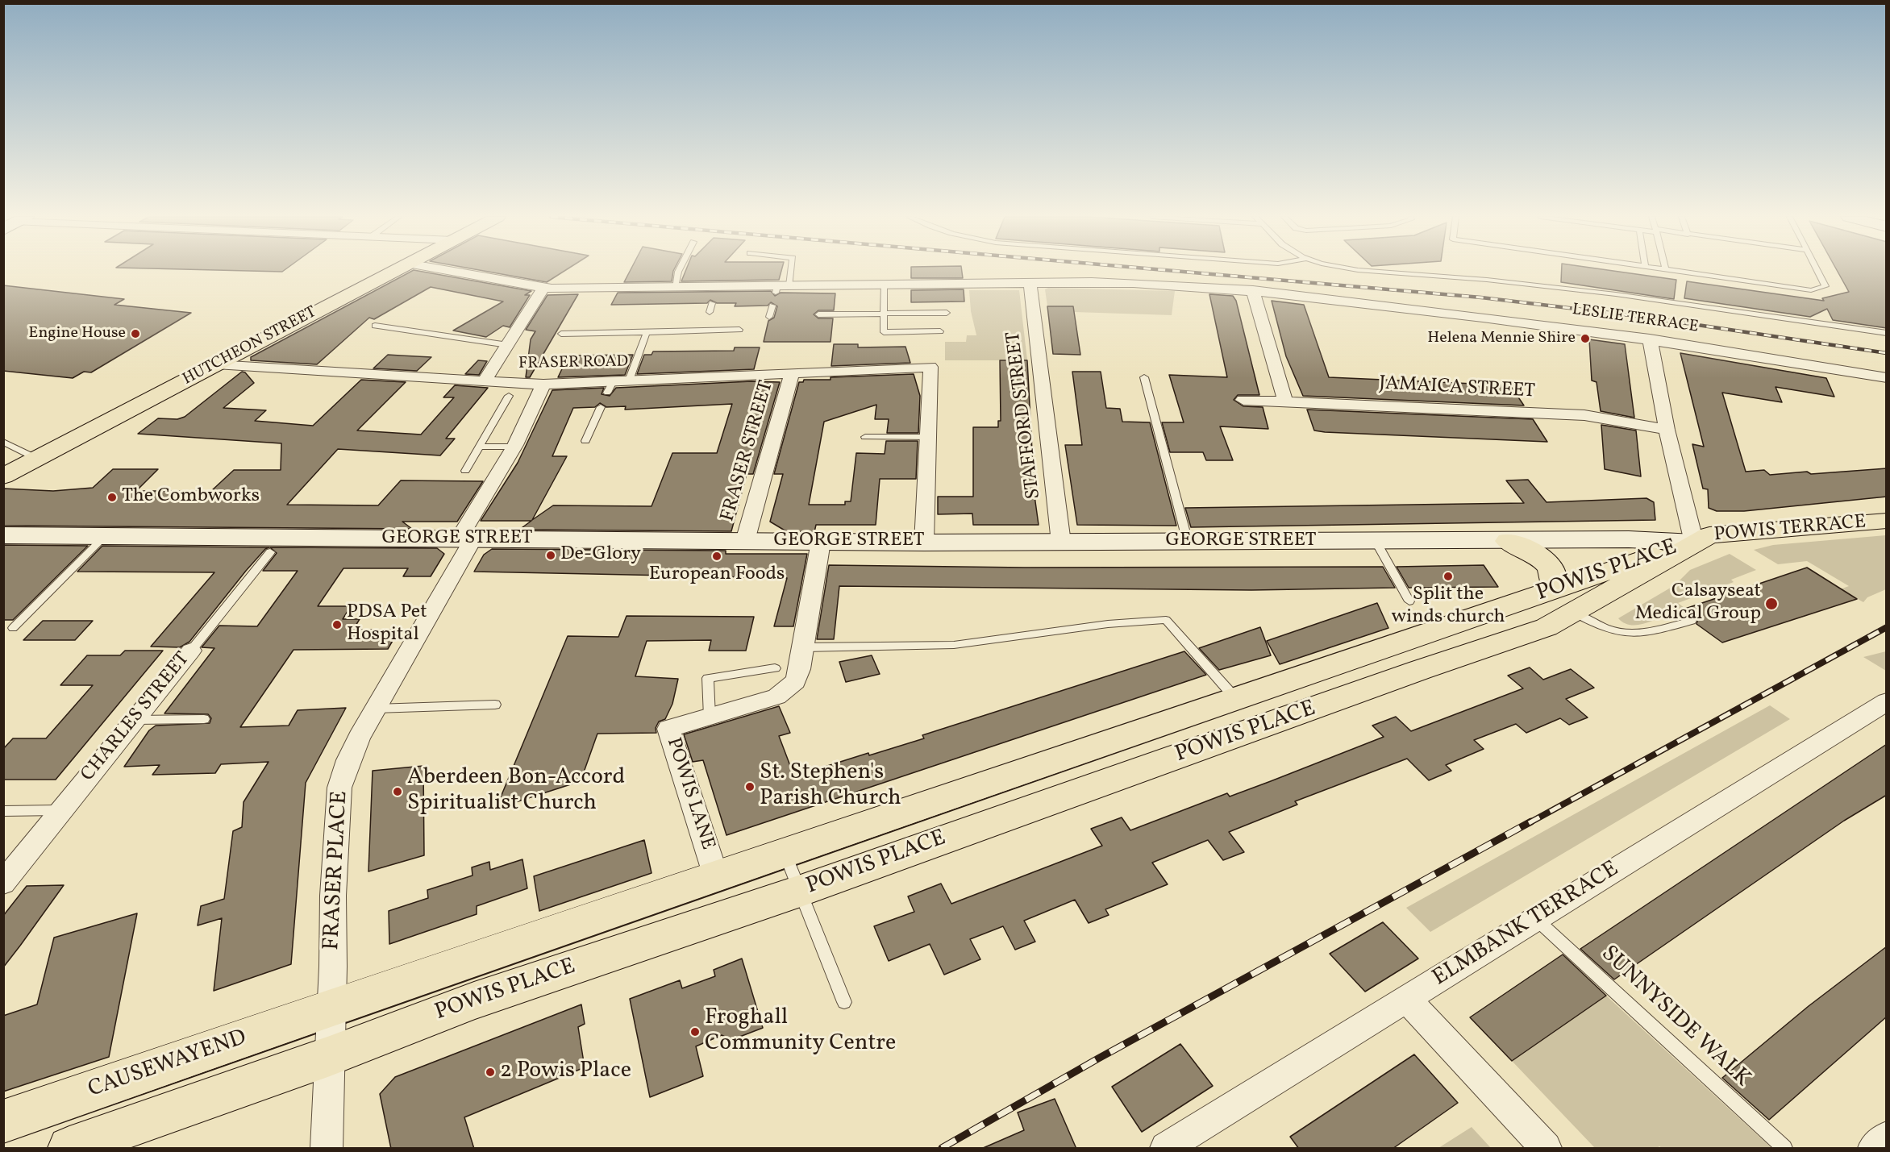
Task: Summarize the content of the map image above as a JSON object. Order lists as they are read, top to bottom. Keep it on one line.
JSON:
{"streets":{"main road":["HUTCHEON STREET","POWIS TERRACE","POWIS PLACE","CAUSEWAYEND"],"street":["LESLIE TERRACE","FRASER ROAD","JAMAICA STREET","STAFFORD STREET","FRASER STREET","GEORGE STREET","CHARLES STREET","POWIS LANE","FRASER PLACE","ELMBANK TERRACE"],"lane":["SUNNYSIDE WALK"]},"crossings":[["LESLIE TERRACE","STAFFORD STREET"],["HUTCHEON STREET","FRASER ROAD"],["FRASER ROAD","FRASER STREET"],["FRASER ROAD","FRASER PLACE"],["STAFFORD STREET","GEORGE STREET"],["FRASER STREET","GEORGE STREET"],["POWIS TERRACE","GEORGE STREET"],["POWIS TERRACE","POWIS PLACE"],["GEORGE STREET","POWIS PLACE"],["GEORGE STREET","POWIS LANE"],["GEORGE STREET","FRASER PLACE"],["POWIS PLACE","POWIS LANE"],["POWIS PLACE","FRASER PLACE"],["POWIS PLACE","CAUSEWAYEND"],["FRASER PLACE","CAUSEWAYEND"],["ELMBANK TERRACE","SUNNYSIDE WALK"]],"places":["Engine House","Helena Mennie Shire","The Combworks","De-Glory","European Foods","Split the winds church","Calsayseat Medical Group","PDSA Pet Hospital","St. Stephen's Parish Church","Aberdeen Bon-Accord Spiritualist Church","Froghall Community Centre","2 Powis Place"]}
